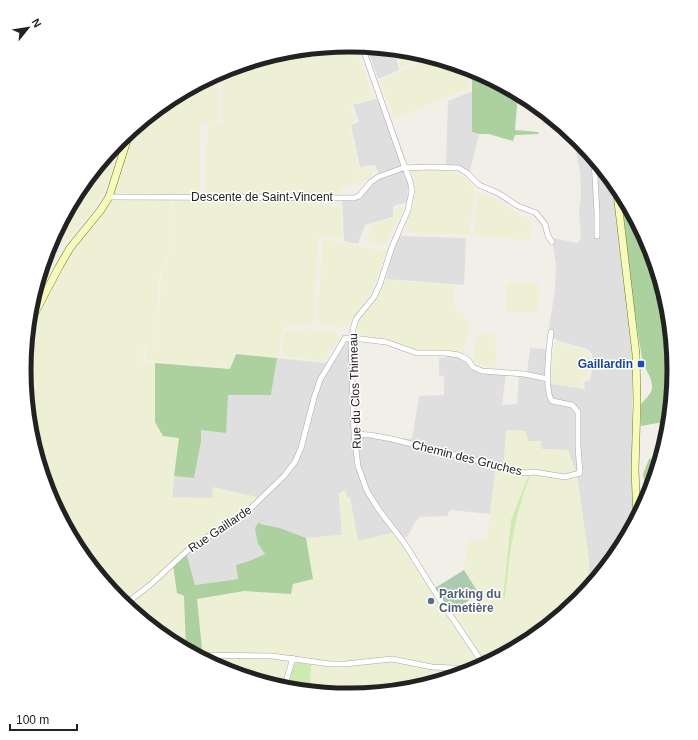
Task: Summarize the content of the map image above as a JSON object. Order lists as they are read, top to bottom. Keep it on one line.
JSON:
{"streets":{"street":["Descente de Saint-Vincent","Rue du Clos Thimeau","Chemin des Gruches","Rue Gaillarde"]},"crossings":[["Descente de Saint-Vincent","Rue du Clos Thimeau"],["Rue du Clos Thimeau","Chemin des Gruches"],["Rue du Clos Thimeau","Rue Gaillarde"]],"places":{"transit":["Gaillardin"],"other":["Parking du Cimetière"]},"scale_bar":"100 m","north":"top right"}
